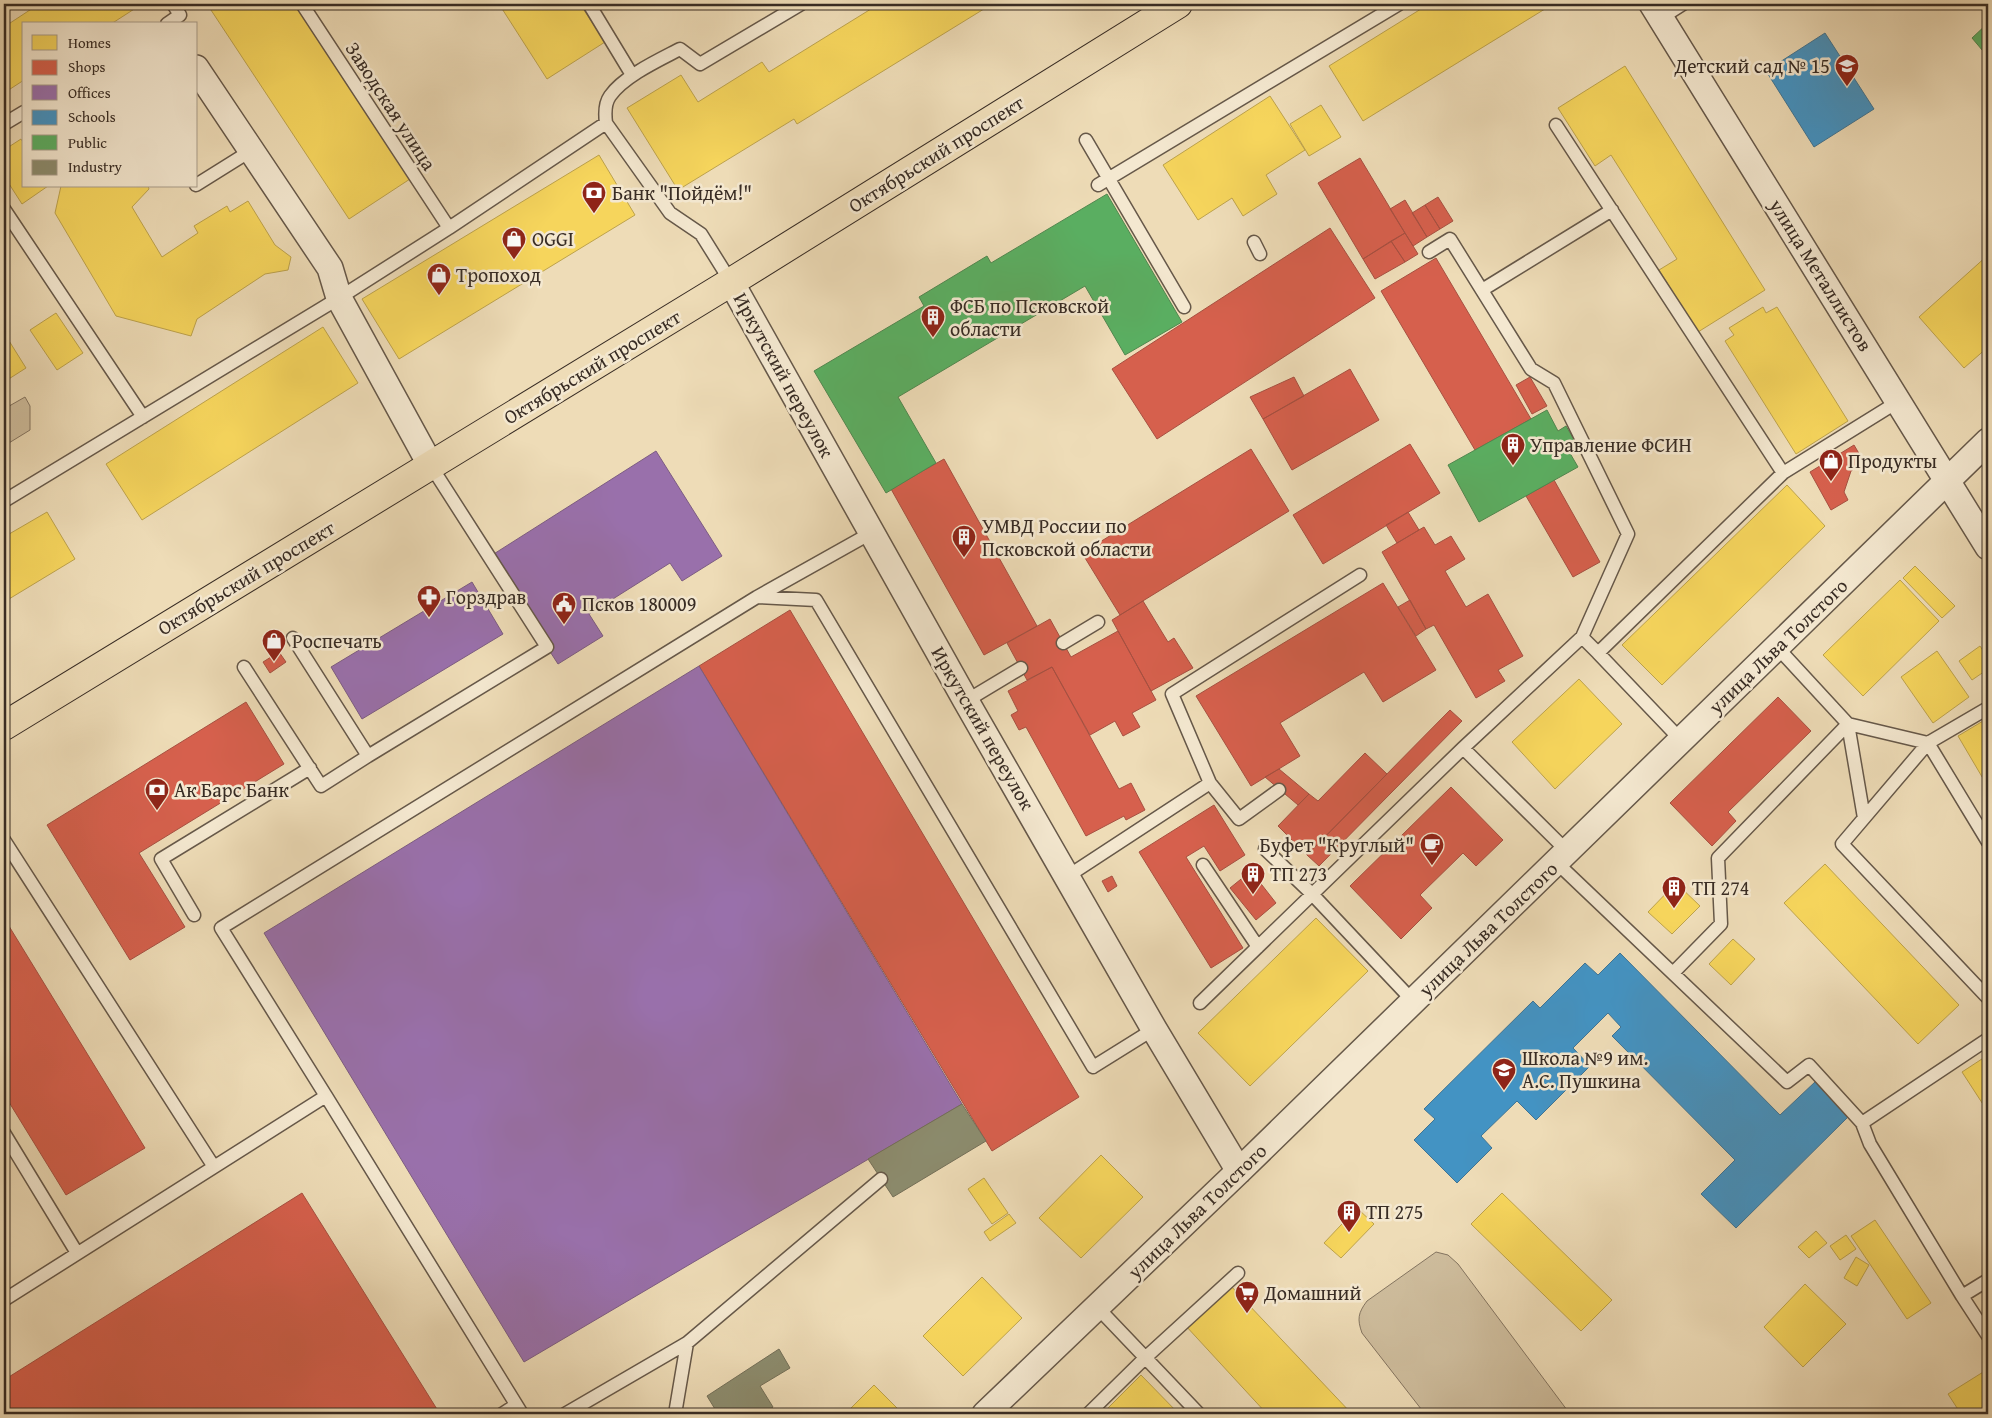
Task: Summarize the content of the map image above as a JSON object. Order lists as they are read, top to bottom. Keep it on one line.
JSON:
{"streets":{"main road":["Октябрьский проспект"],"street":["улица Металлистов","Иркутский переулок","улица Льва Толстого"],"lane":["Заводская улица"]},"crossings":[["Октябрьский проспект","Иркутский переулок"],["улица Металлистов","улица Льва Толстого"],["Иркутский переулок","улица Льва Толстого"]],"places":{"school or university":["Детский сад № 15","Школа №9 им. А.С. Пушкина"],"bank":["Банк \"Пойдём!\"","Ак Барс Банк"],"shop":["OGGI","Тропоход","Продукты","Роспечать"],"building":["ФСБ по Псковской области","Управление ФСИН","УМВД России по Псковской области","ТП 273","ТП 274","ТП 275"],"pharmacy":["Горздрав"],"public building":["Псков 180009"],"cafe":["Буфет \"Круглый\""],"supermarket":["Домашний"]},"legend":["Homes","Shops","Offices","Schools","Public","Industry"]}
